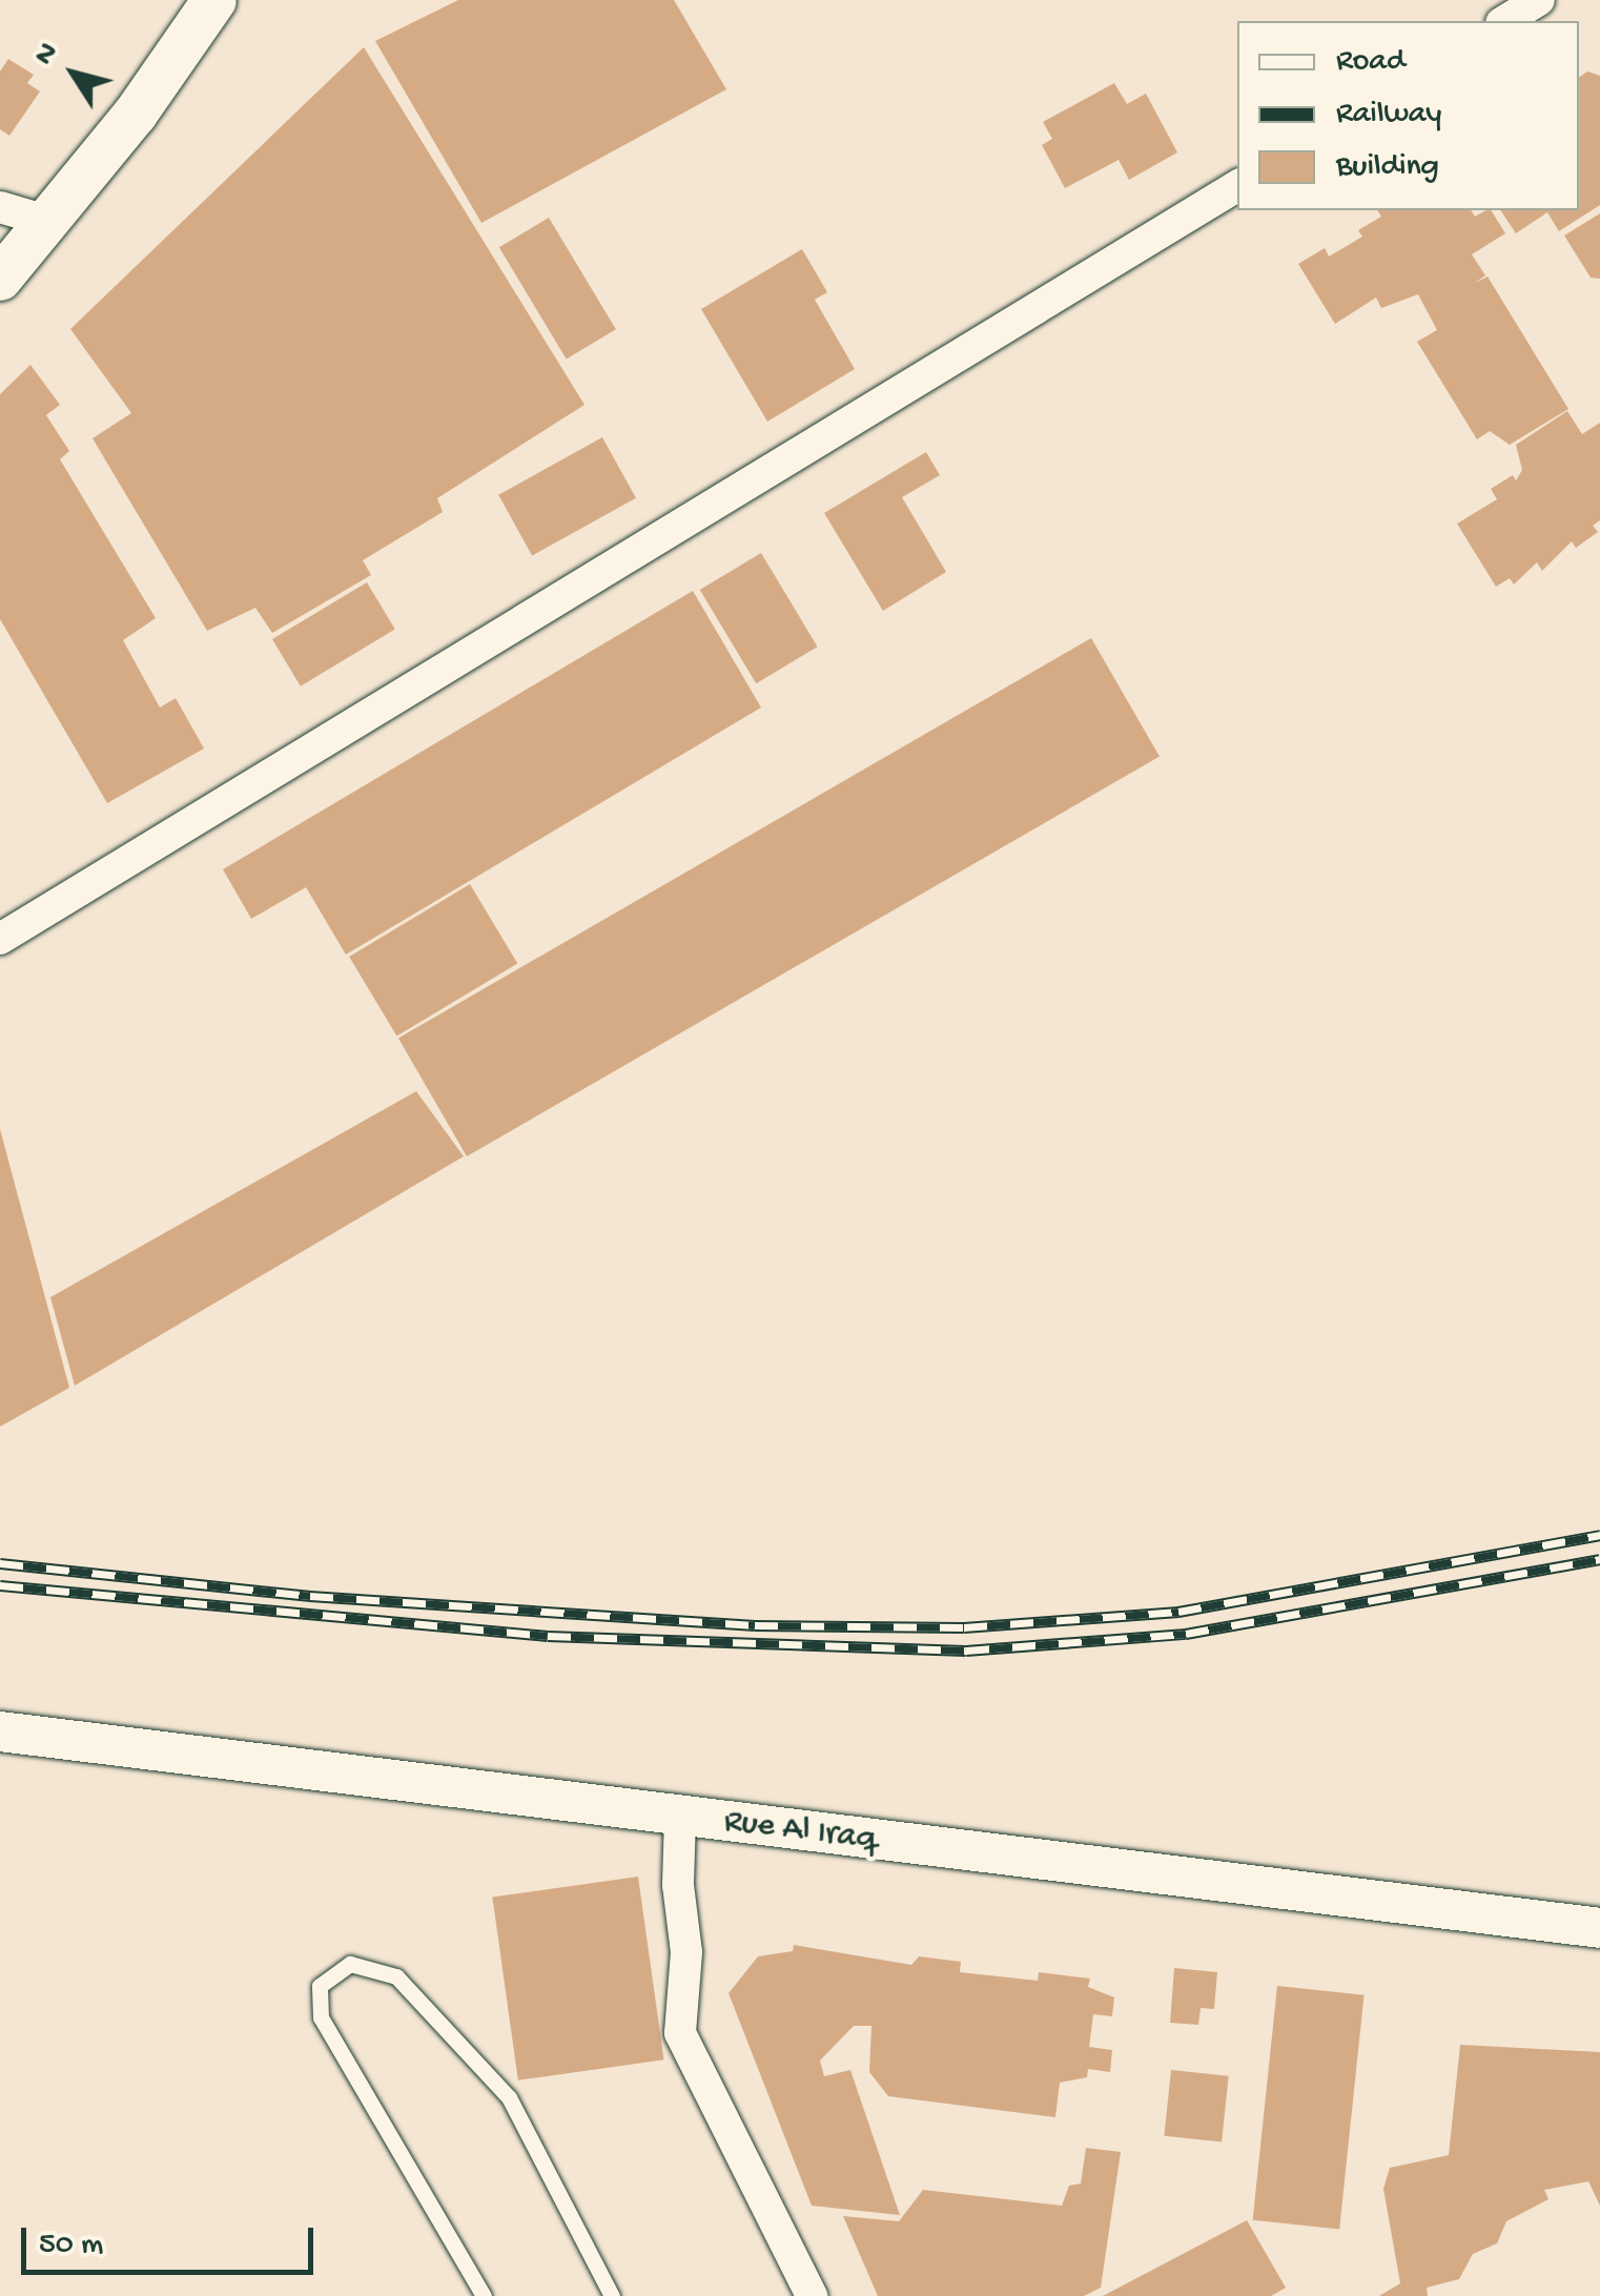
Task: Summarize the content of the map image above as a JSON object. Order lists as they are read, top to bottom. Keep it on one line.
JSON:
{"streets":{"street":["Rue Al Iraq"]},"legend":["Road","Railway","Building"],"scale_bar":"50 m","north":"top left"}
